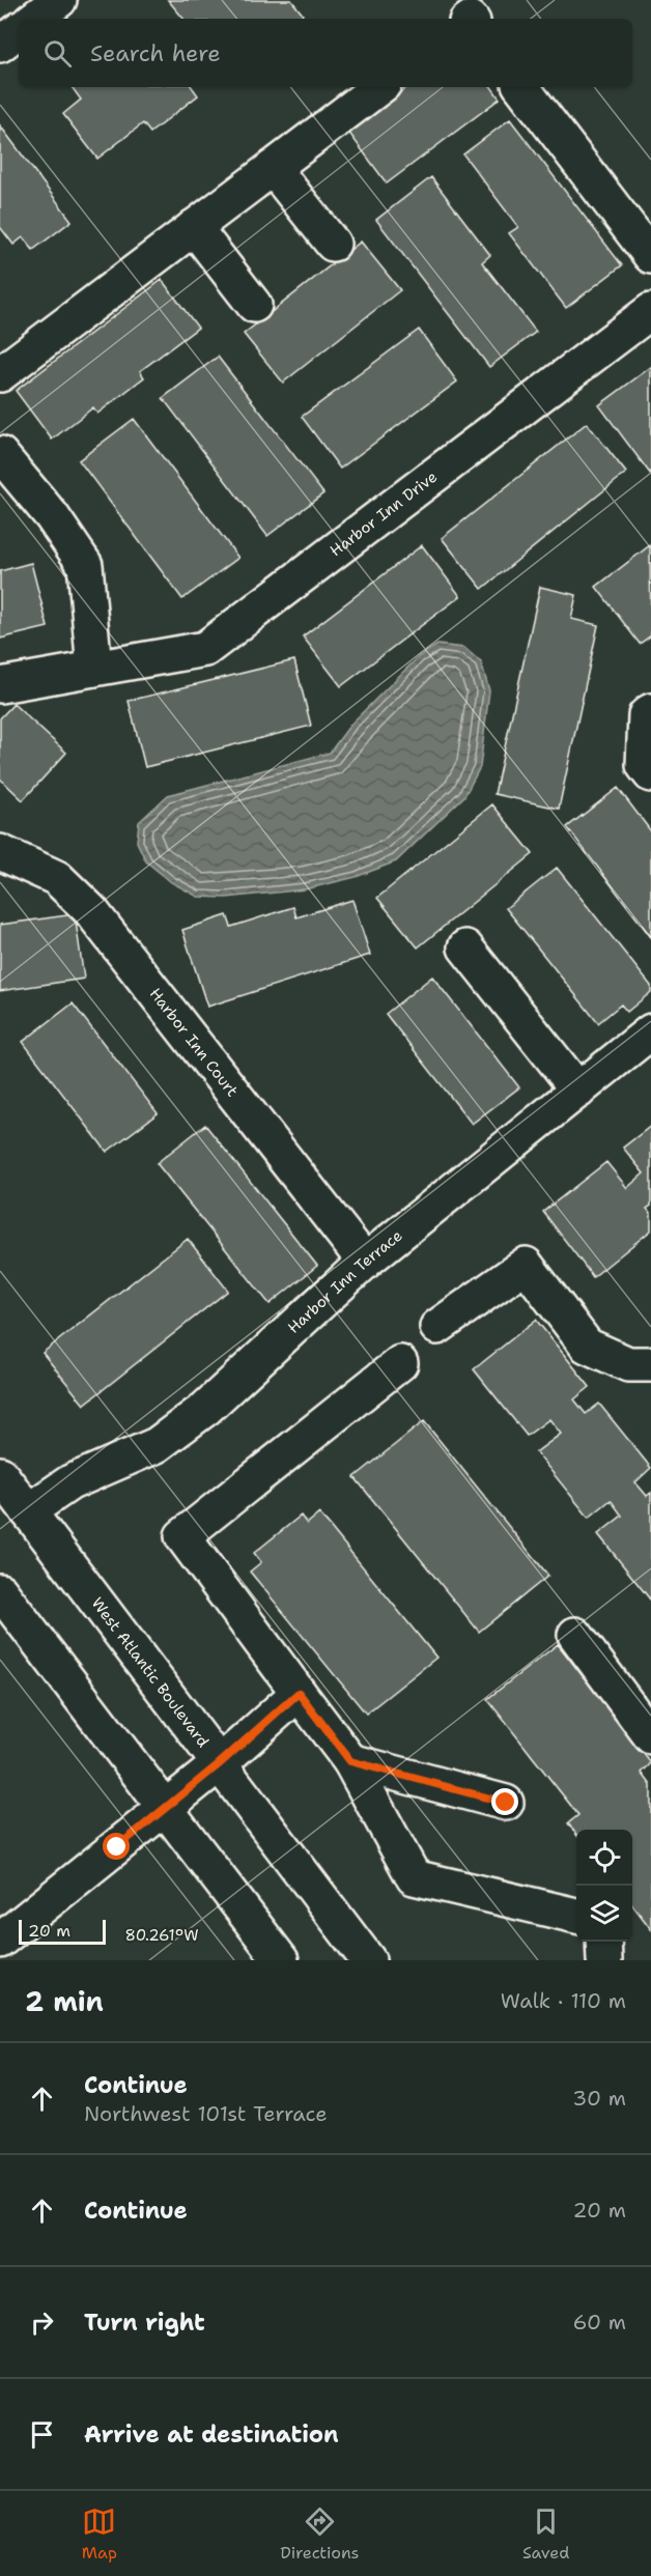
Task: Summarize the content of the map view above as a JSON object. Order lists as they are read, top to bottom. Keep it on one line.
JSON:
{"streets":{"street":["Harbor Inn Drive","Harbor Inn Court","Harbor Inn Terrace","West Atlantic Boulevard"]},"crossings":[["Harbor Inn Court","Harbor Inn Terrace"],["Harbor Inn Terrace","West Atlantic Boulevard"]],"scale_bar":"20 m","page":{"search":"Search here","scale":"20 m","heading":["2 min","Walk · 110 m"],"list":[["Continue","Northwest 101st Terrace","30 m"],["Continue","20 m"],["Turn right","60 m"],"Arrive at destination"],"nav":["Map","Directions","Saved"]},"coordinates":["80.261°W"]}
